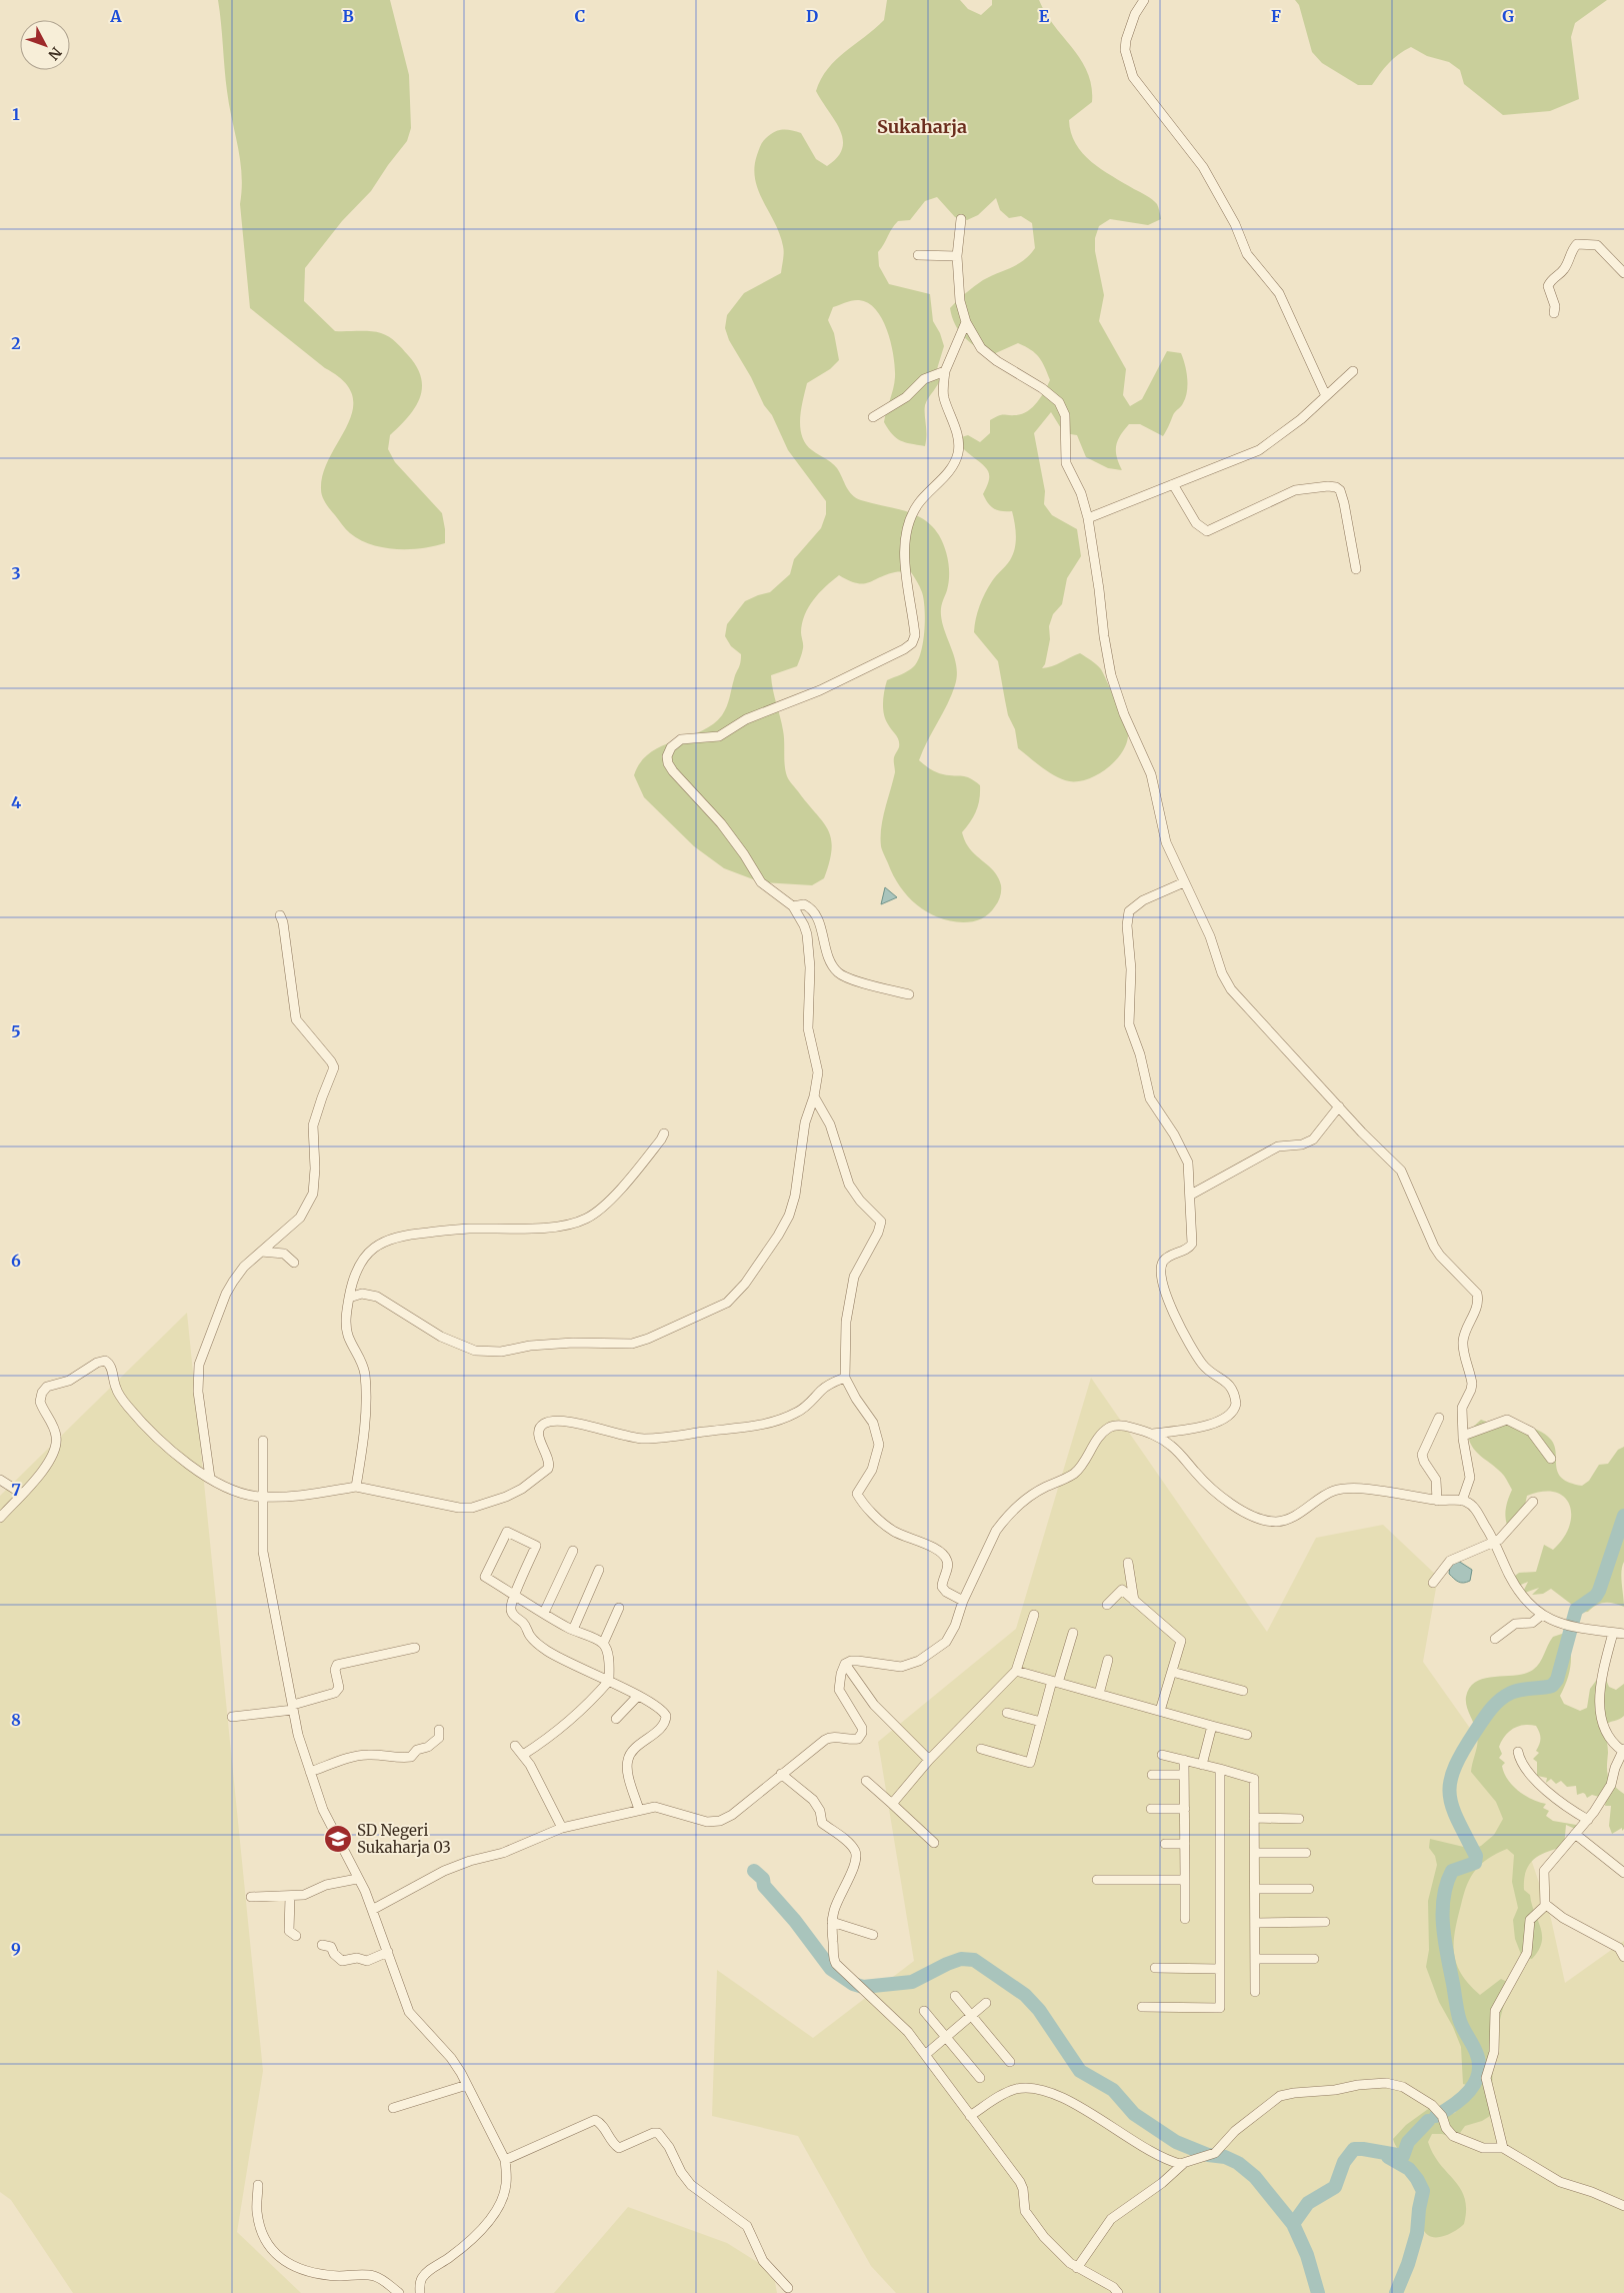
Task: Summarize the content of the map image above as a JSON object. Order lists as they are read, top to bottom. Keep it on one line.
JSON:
{"districts":["Sukaharja"],"places":{"school or university":["SD Negeri Sukaharja 03"]},"north":"bottom right","grid":{"columns":["A","B","C","D","E","F","G"],"rows":["1","2","3","4","5","6","7","8","9"]}}
